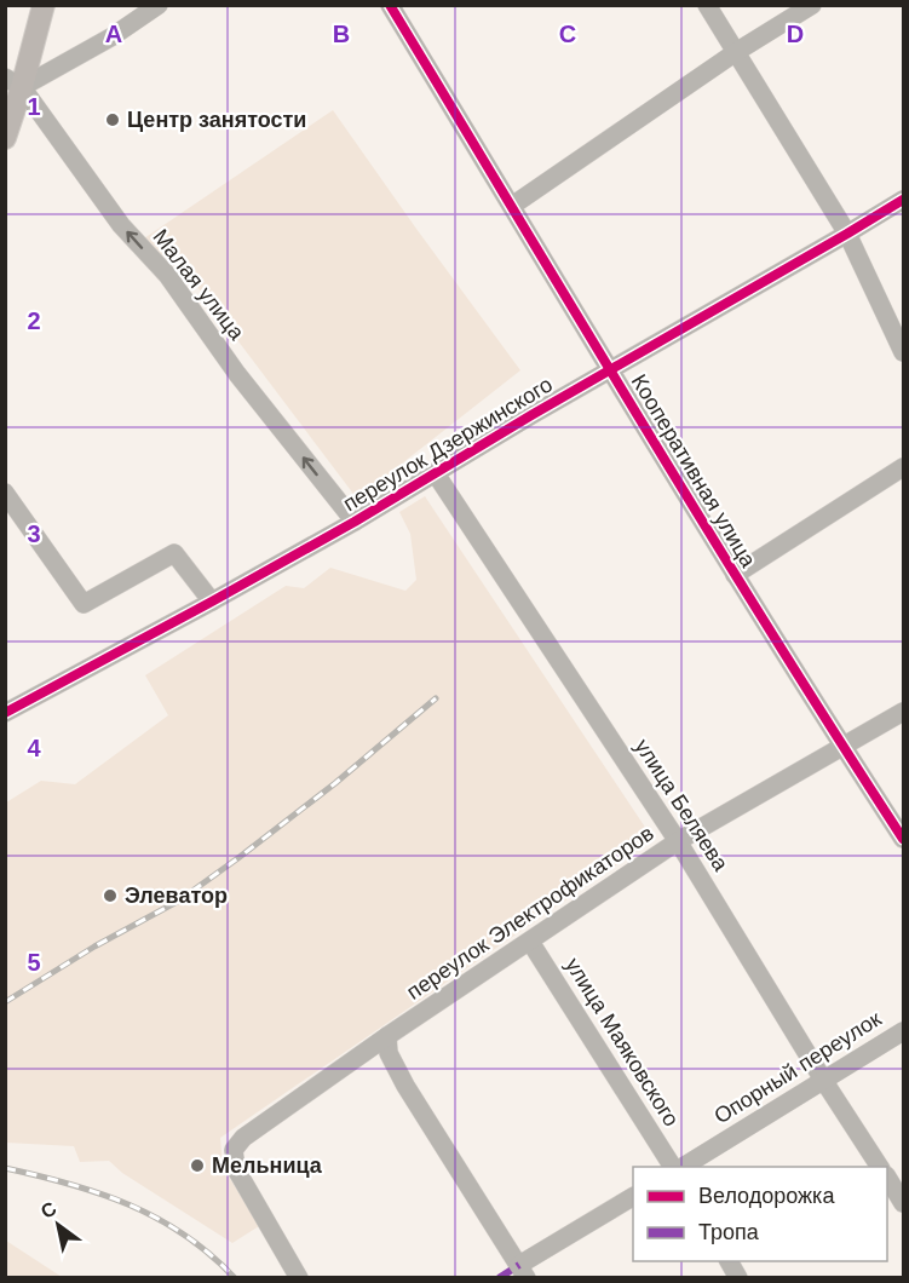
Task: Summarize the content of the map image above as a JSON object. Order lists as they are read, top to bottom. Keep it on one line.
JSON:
{"streets":{"street":["Малая улица","переулок Дзержинского","Кооперативная улица","улица Беляева","переулок Электрофикаторов","улица Маяковского","Опорный переулок"]},"crossings":[["Малая улица","переулок Дзержинского"],["переулок Дзержинского","Кооперативная улица"],["переулок Дзержинского","улица Беляева"],["Кооперативная улица","переулок Электрофикаторов"],["улица Беляева","переулок Электрофикаторов"],["улица Беляева","Опорный переулок"],["переулок Электрофикаторов","улица Маяковского"]],"one_way":["Малая улица"],"places":["Центр занятости","Элеватор","Мельница"],"legend":["Велодорожка","Тропа"],"north":"top left","grid":{"columns":["A","B","C","D"],"rows":["1","2","3","4","5"]}}
